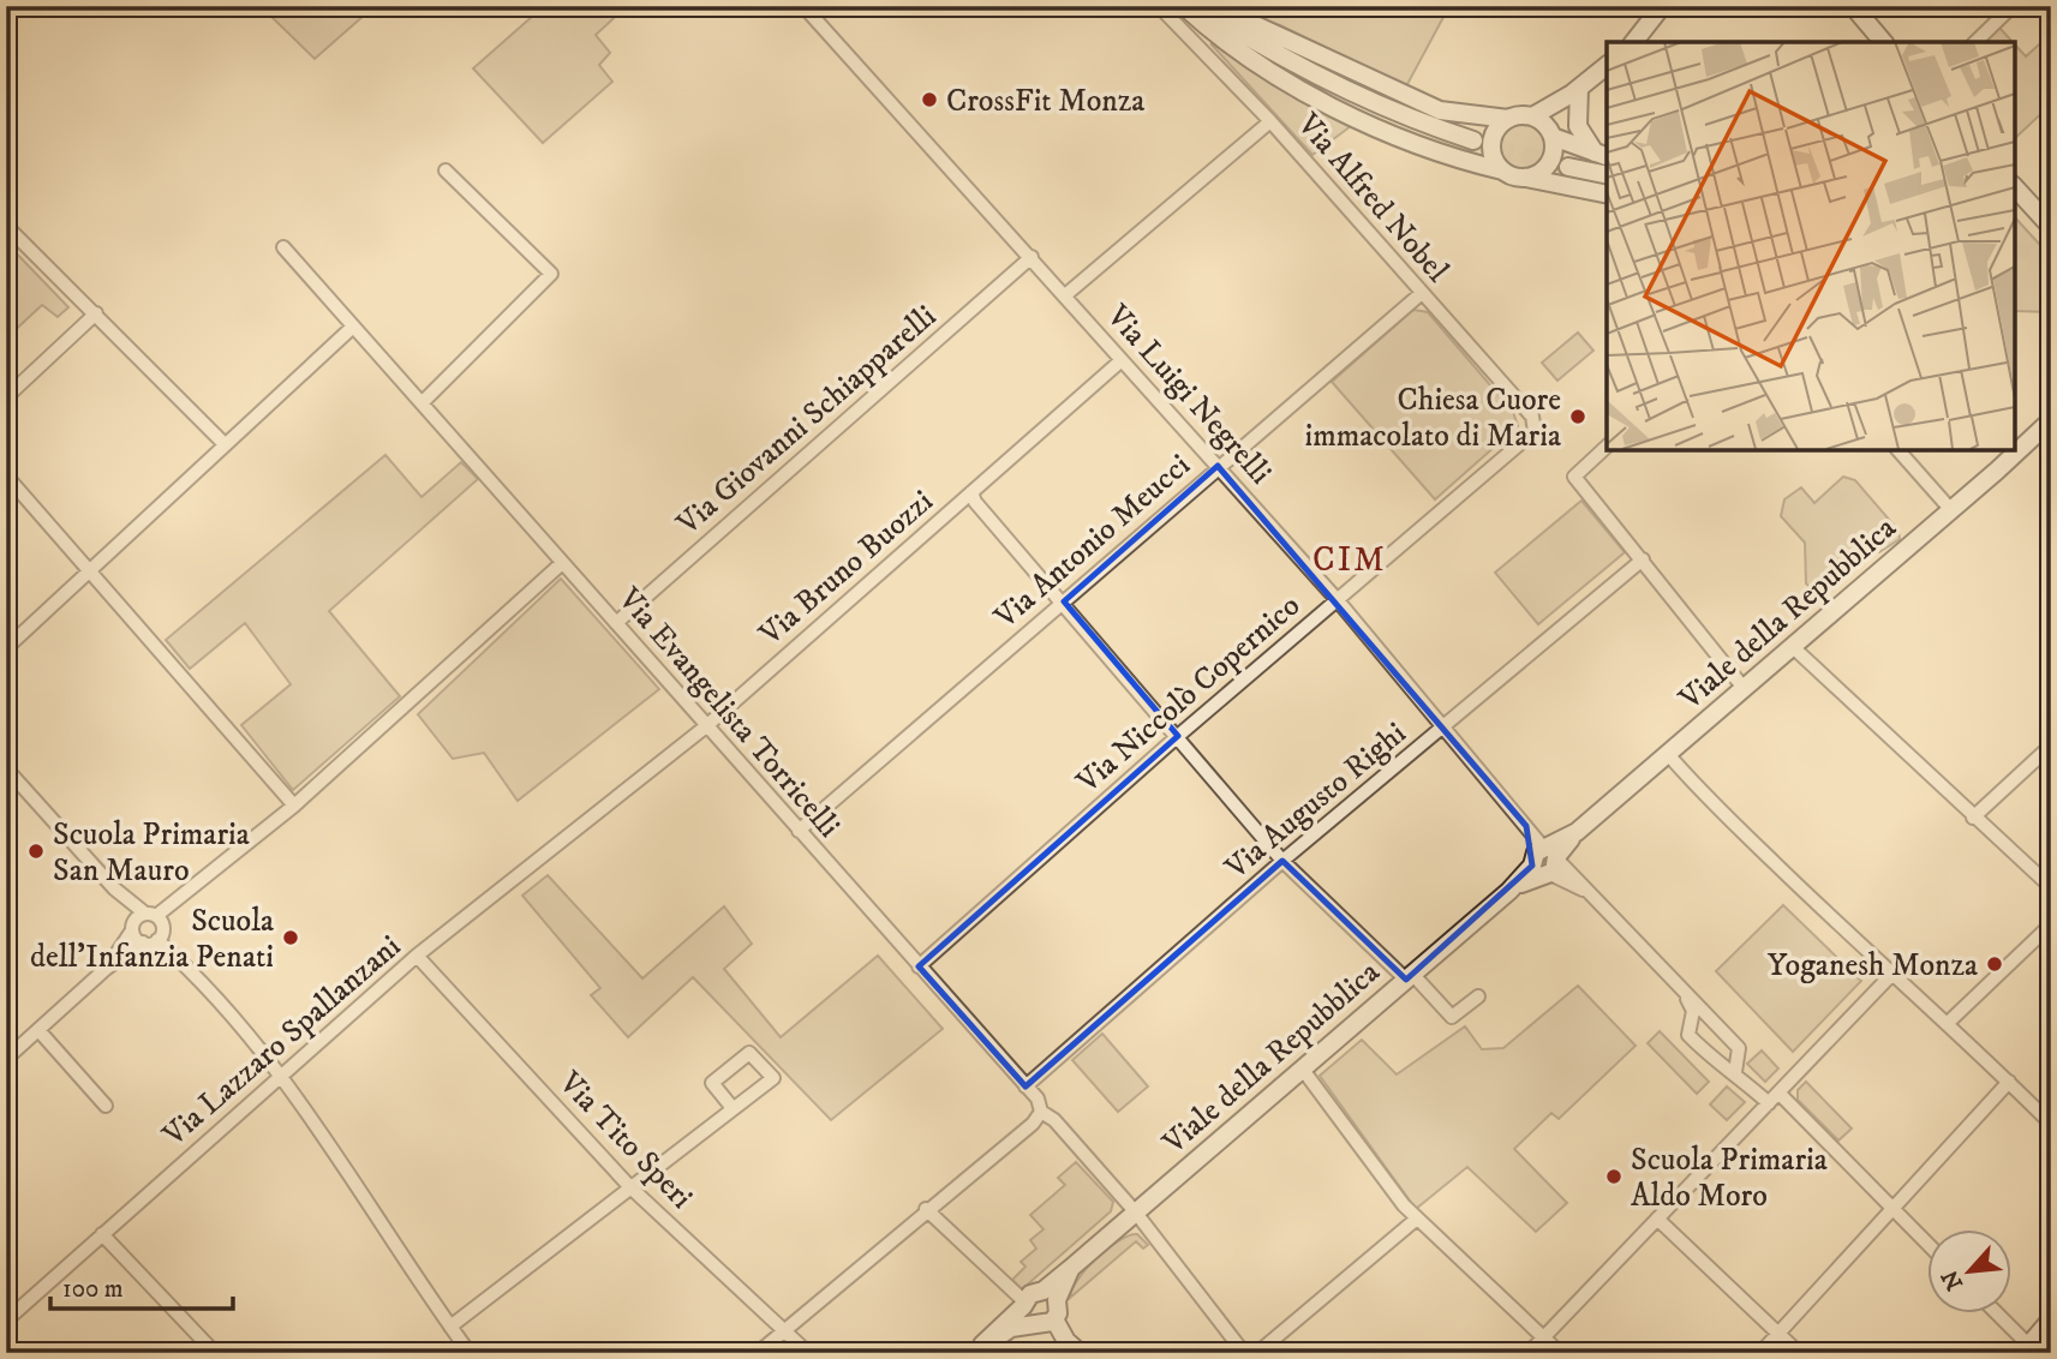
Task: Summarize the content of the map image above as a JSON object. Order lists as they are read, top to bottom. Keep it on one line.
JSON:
{"streets":{"street":["Via Alfred Nobel","Via Luigi Negrelli","Via Giovanni Schiapparelli","Via Antonio Meucci","Via Bruno Buozzi","Viale della Repubblica","Via Niccolò Copernico","Via Evangelista Torricelli","Via Augusto Righi","Via Lazzaro Spallanzani","Via Tito Speri"]},"crossings":[["Via Alfred Nobel","Via Antonio Meucci"],["Via Alfred Nobel","Via Niccolò Copernico"],["Via Luigi Negrelli","Via Giovanni Schiapparelli"],["Via Luigi Negrelli","Via Antonio Meucci"],["Via Luigi Negrelli","Via Bruno Buozzi"],["Via Luigi Negrelli","Viale della Repubblica"],["Via Luigi Negrelli","Via Niccolò Copernico"],["Via Luigi Negrelli","Via Augusto Righi"],["Via Giovanni Schiapparelli","Via Evangelista Torricelli"],["Via Antonio Meucci","Via Evangelista Torricelli"],["Via Bruno Buozzi","Via Evangelista Torricelli"],["Via Bruno Buozzi","Via Lazzaro Spallanzani"],["Viale della Repubblica","Via Evangelista Torricelli"],["Via Niccolò Copernico","Via Evangelista Torricelli"],["Via Evangelista Torricelli","Via Augusto Righi"],["Via Lazzaro Spallanzani","Via Tito Speri"]],"districts":["CIM"],"places":["CrossFit Monza","Chiesa Cuore immacolato di Maria","Scuola Primaria San Mauro","Scuola dell'Infanzia Penati","Yoganesh Monza","Scuola Primaria Aldo Moro"],"scale_bar":"100 m","north":"bottom left"}
